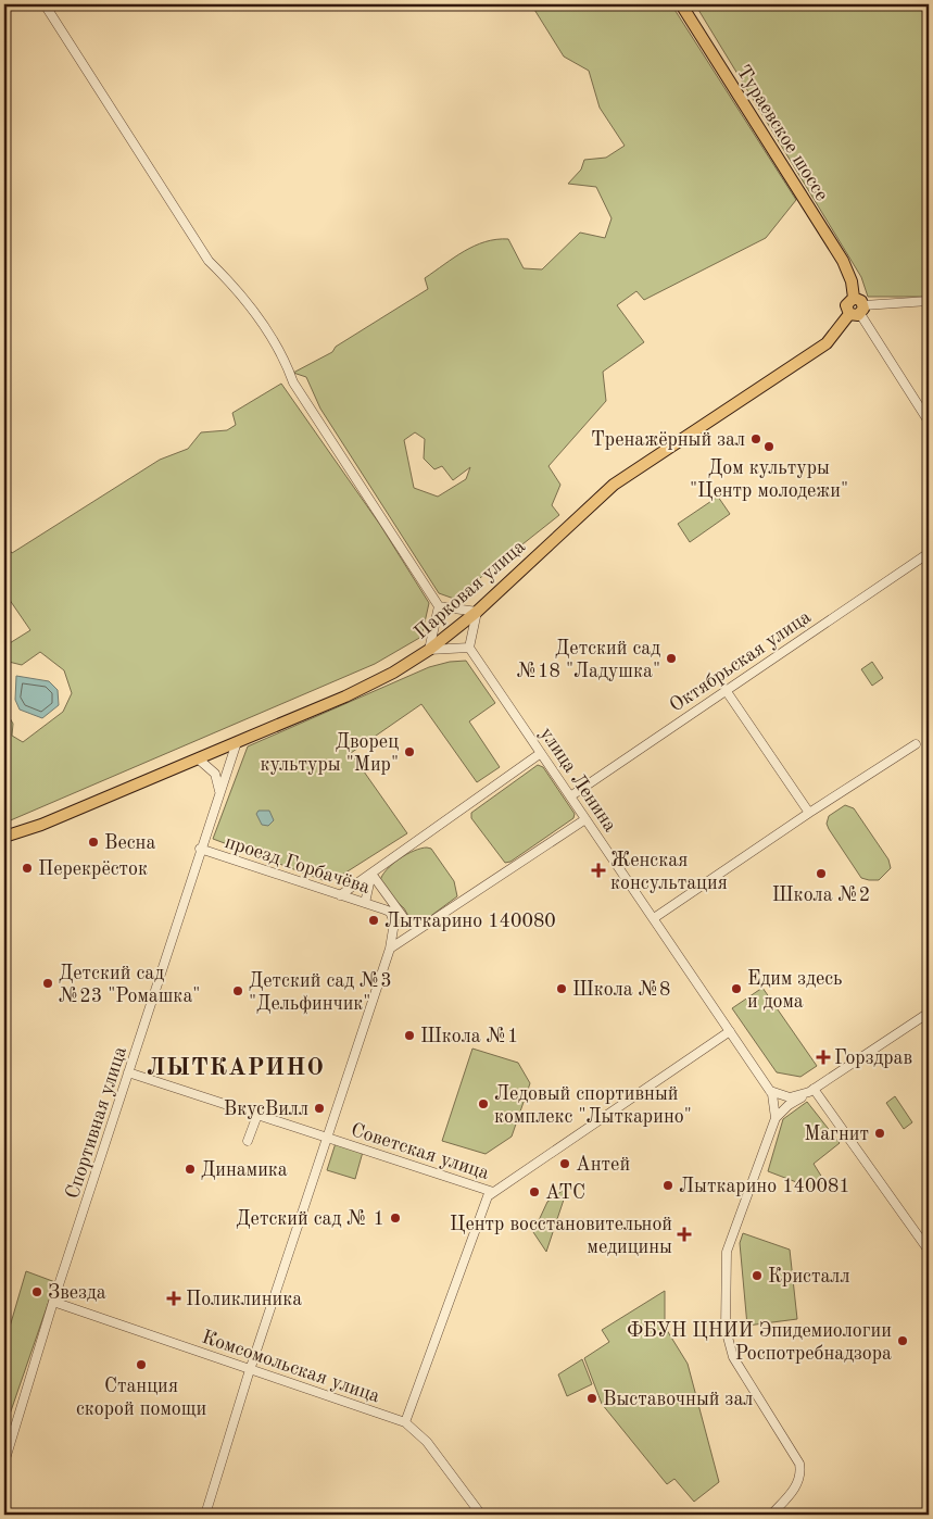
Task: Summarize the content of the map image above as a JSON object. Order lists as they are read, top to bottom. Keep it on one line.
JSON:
{"streets":{"main road":["Тураевское шоссе","Парковая улица"],"street":["Октябрьская улица","улица Ленина","проезд Горбачёва","Спортивная улица","Советская улица","Комсомольская улица"]},"crossings":[["Парковая улица","Спортивная улица"],["Октябрьская улица","улица Ленина"],["улица Ленина","Советская улица"],["проезд Горбачёва","Спортивная улица"],["Спортивная улица","Советская улица"],["Спортивная улица","Комсомольская улица"]],"districts":["ЛЫТКАРИНО"],"places":{"other":["Тренажёрный зал","Дом культуры \"Центр молодежи\"","Детский сад №18 \"Ладушка\"","Дворец культуры \"Мир\"","Весна","Перекрёсток","Школа №2","Лыткарино 140080","Детский сад №23 \"Ромашка\"","Школа №8","Едим здесь и дома","Детский сад №3 \"Дельфинчик\"","Школа №1","Ледовый спортивный комплекс \"Лыткарино\"","ВкусВилл","Магнит","Антей","Динамика","Лыткарино 140081","АТС","Детский сад № 1","Кристалл","Звезда","ФБУН ЦНИИ Эпидемиологии Роспотребнадзора","Станция скорой помощи","Выставочный зал"],"health":["Женская консультация","Горздрав","Центр восстановительной медицины","Поликлиника"]}}
